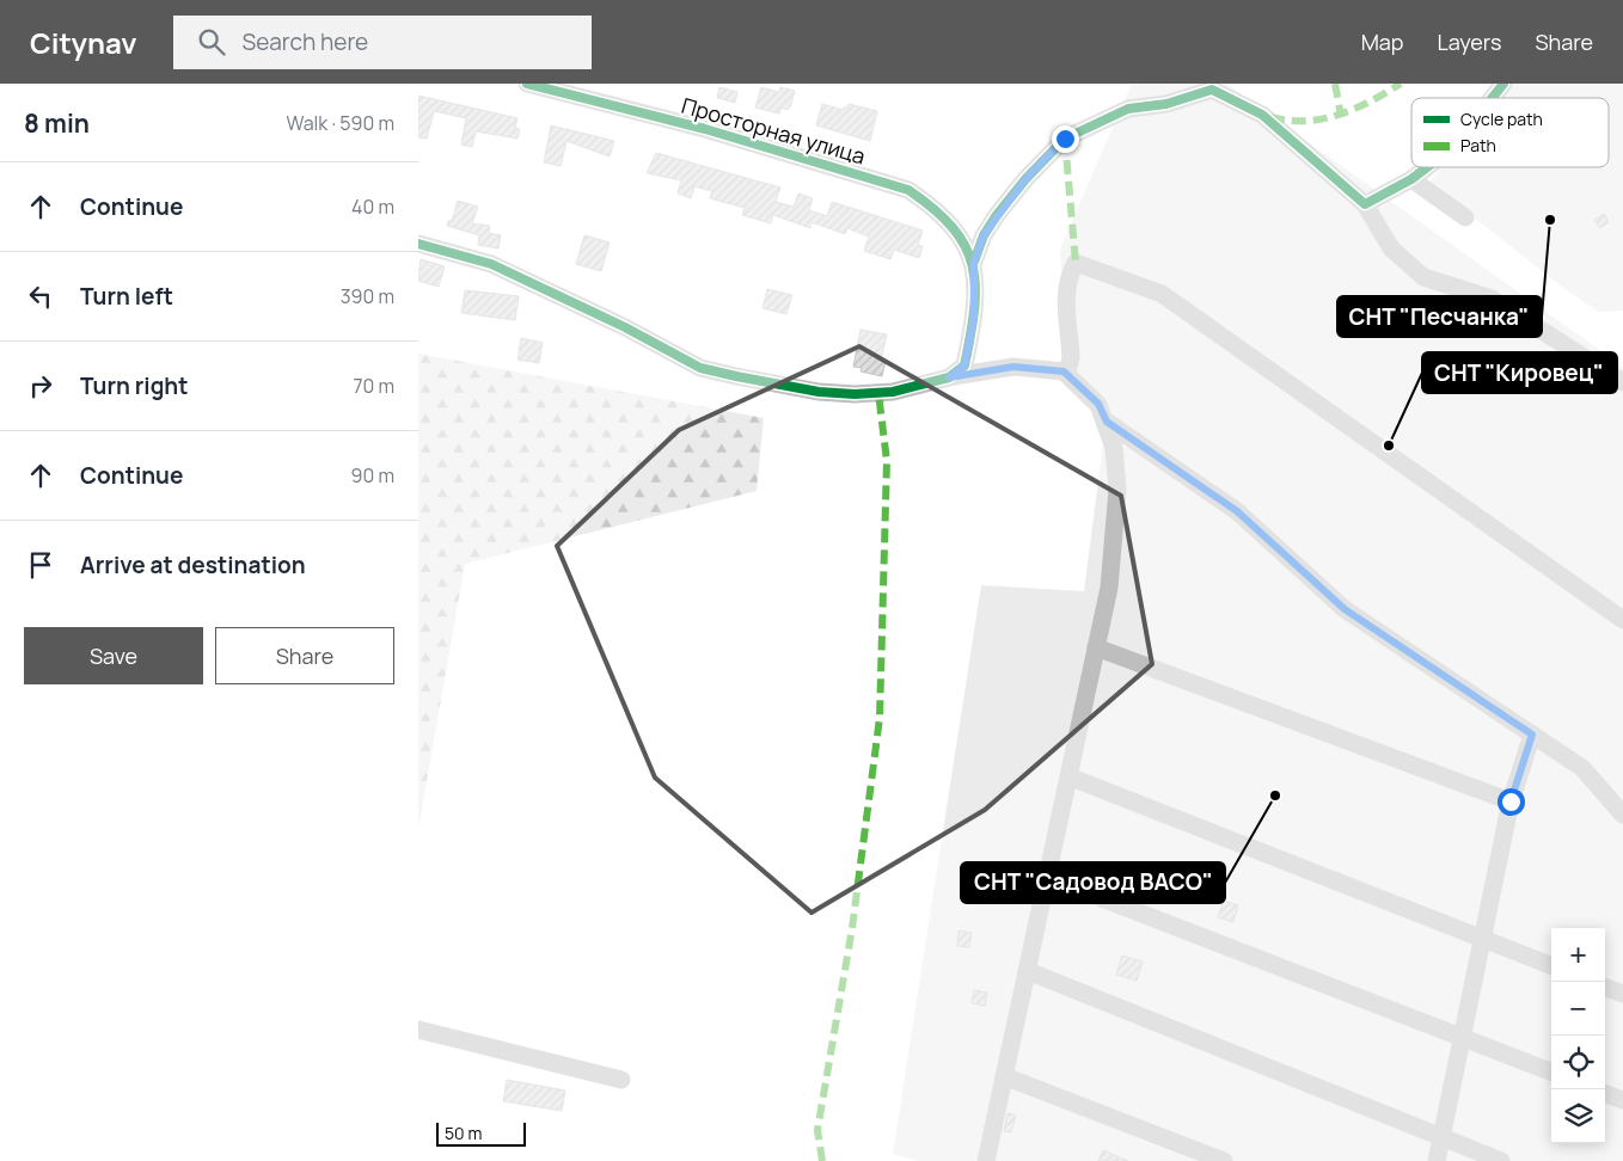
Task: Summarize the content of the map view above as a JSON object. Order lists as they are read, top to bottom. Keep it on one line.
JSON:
{"streets":{"street":["Просторная улица"]},"places":["СНТ \"Песчанка\"","СНТ \"Кировец\"","СНТ \"Садовод ВАСО\""],"legend":["Cycle path","Path"],"scale_bar":"50 m","page":{"header":"Citynav","search":"Search here","nav":["Map","Layers","Share"],"heading":["8 min","Walk · 590 m"],"list":[["Continue","40 m"],["Turn left","390 m"],["Turn right","70 m"],["Continue","90 m"],"Arrive at destination"],"buttons":["Save","Share"],"map_buttons":["+","−"],"scale":"50 m"}}
